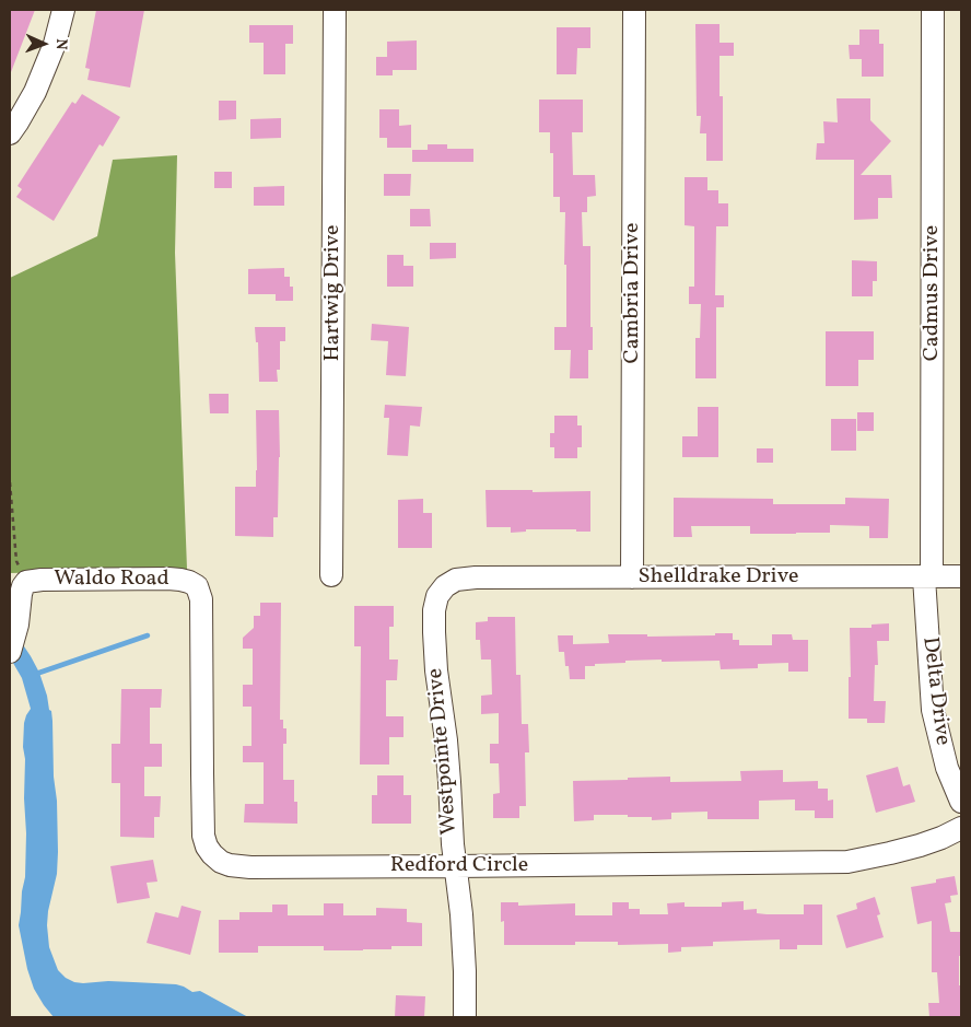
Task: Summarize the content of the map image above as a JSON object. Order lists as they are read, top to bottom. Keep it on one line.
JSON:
{"streets":{"street":["Hartwig Drive","Cambria Drive","Cadmus Drive","Shelldrake Drive","Waldo Road","Delta Drive","Westpointe Drive","Redford Circle"]},"crossings":[["Cambria Drive","Shelldrake Drive"],["Cadmus Drive","Shelldrake Drive"],["Cadmus Drive","Delta Drive"],["Shelldrake Drive","Delta Drive"],["Shelldrake Drive","Westpointe Drive"],["Waldo Road","Redford Circle"],["Westpointe Drive","Redford Circle"]],"north":"right"}
